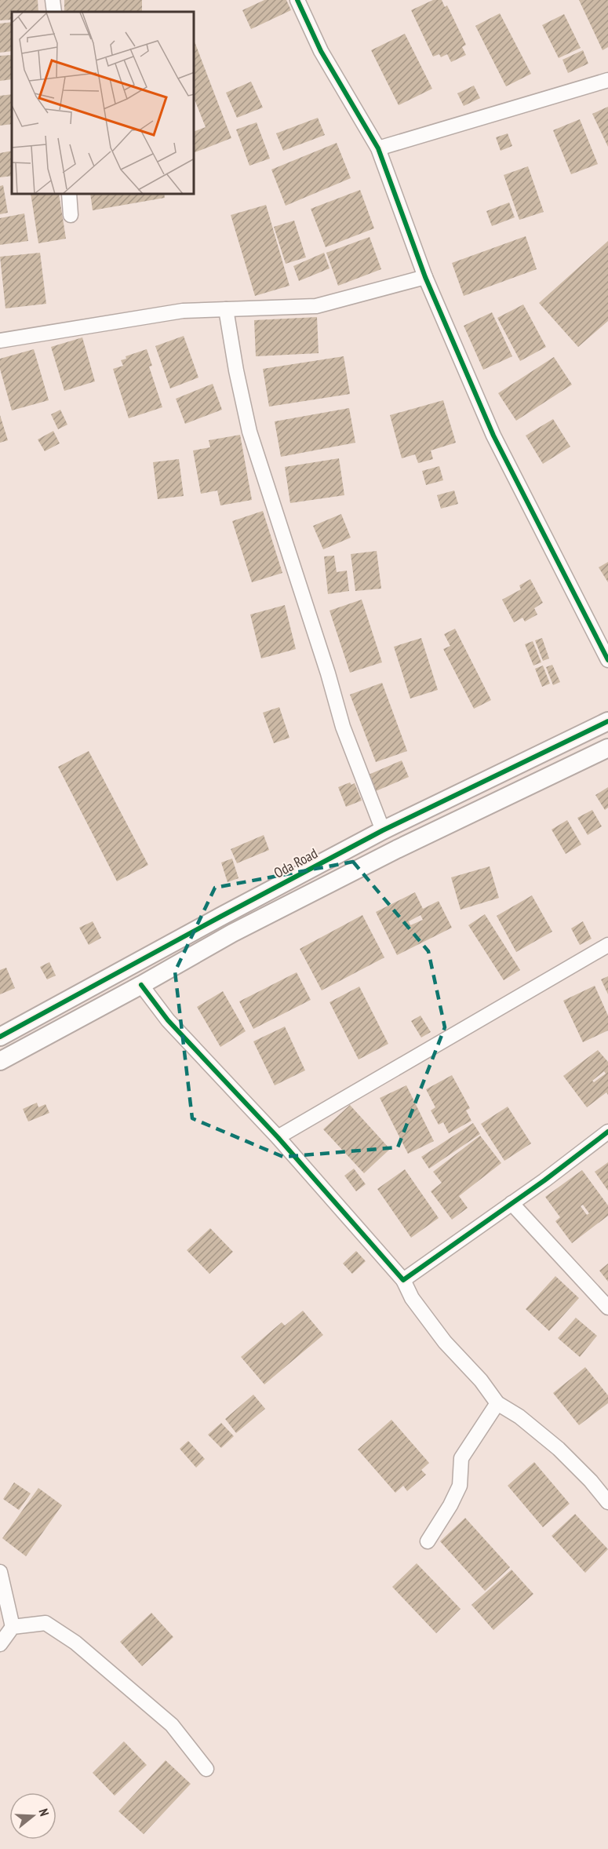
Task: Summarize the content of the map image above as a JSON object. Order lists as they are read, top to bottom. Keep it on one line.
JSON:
{"streets":{"street":["Oda Road"]},"north":"right"}
